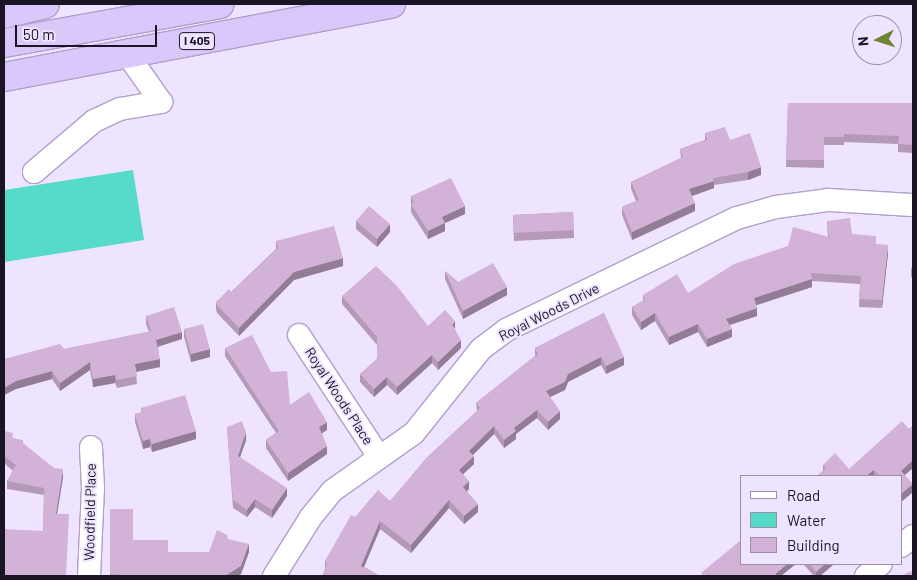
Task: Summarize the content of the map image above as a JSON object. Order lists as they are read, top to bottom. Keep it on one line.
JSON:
{"streets":{"highway":["I 405"],"street":["Royal Woods Drive","Royal Woods Place","Woodfield Place"]},"crossings":[["Royal Woods Drive","Royal Woods Place"]],"legend":["Road","Water","Building"],"scale_bar":"50 m","north":"left"}
